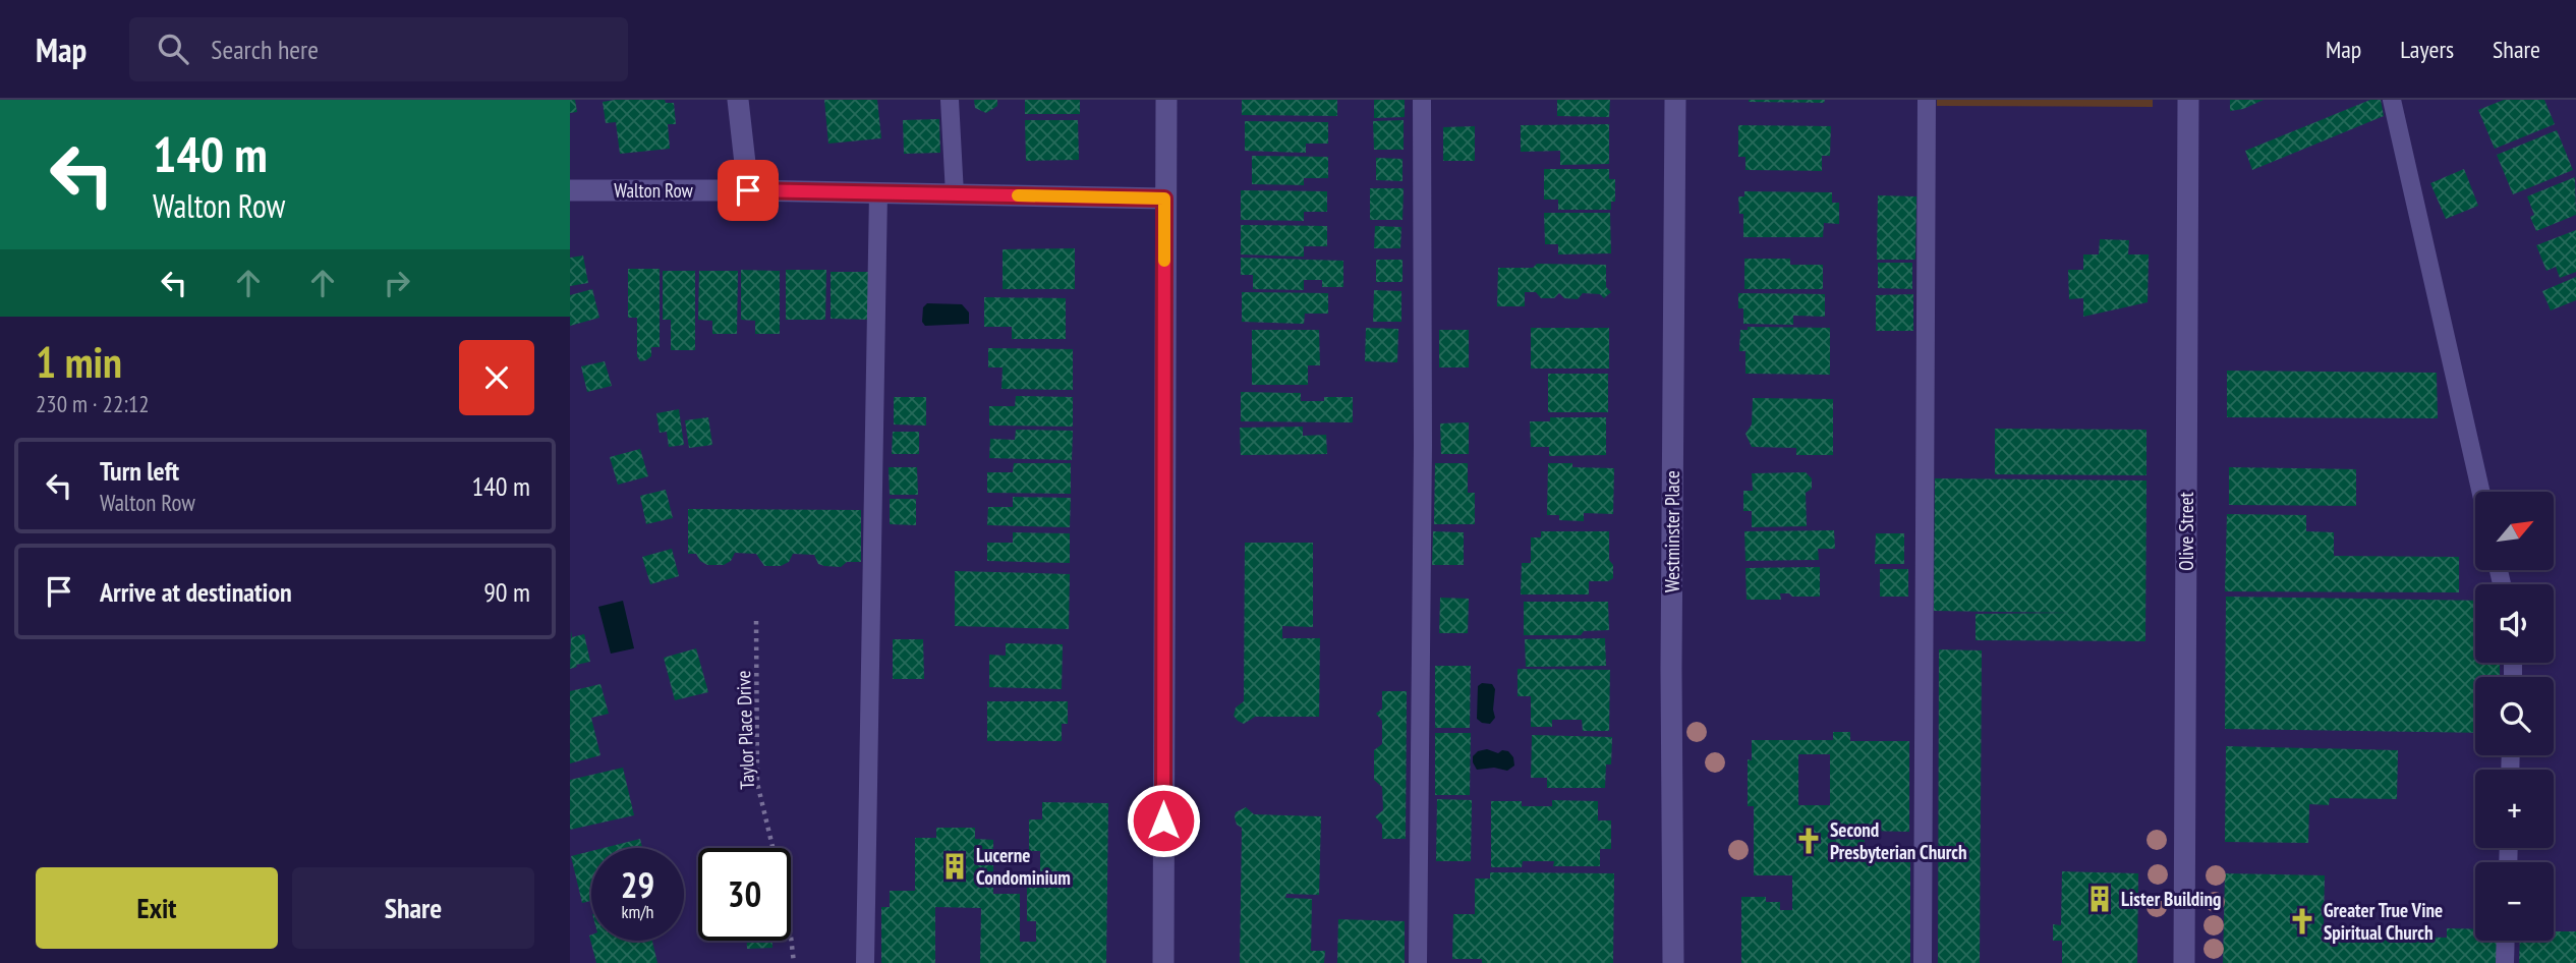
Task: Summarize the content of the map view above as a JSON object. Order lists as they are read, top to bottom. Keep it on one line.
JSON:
{"streets":{"street":["Walton Row","Westminster Place","Olive Street"],"path":["Taylor Place Drive"]},"places":{"church":["Second Presbyterian Church","Greater True Vine Spiritual Church"],"building":["Lucerne Condominium","Lister Building"]},"north":"top right","page":{"header":"Map","search":"Search here","nav":["Map","Layers","Share"],"turn":["140 m","Walton Row"],"heading":["1 min","230 m · 22:12"],"list":[{"name":"Turn left","note":"Walton Row","value":"140 m"},{"name":"Arrive at destination","value":"90 m"}],"map_buttons":["+","−"],"speed":"29 km/h","limit":"30","buttons":["Exit","Share"]}}
